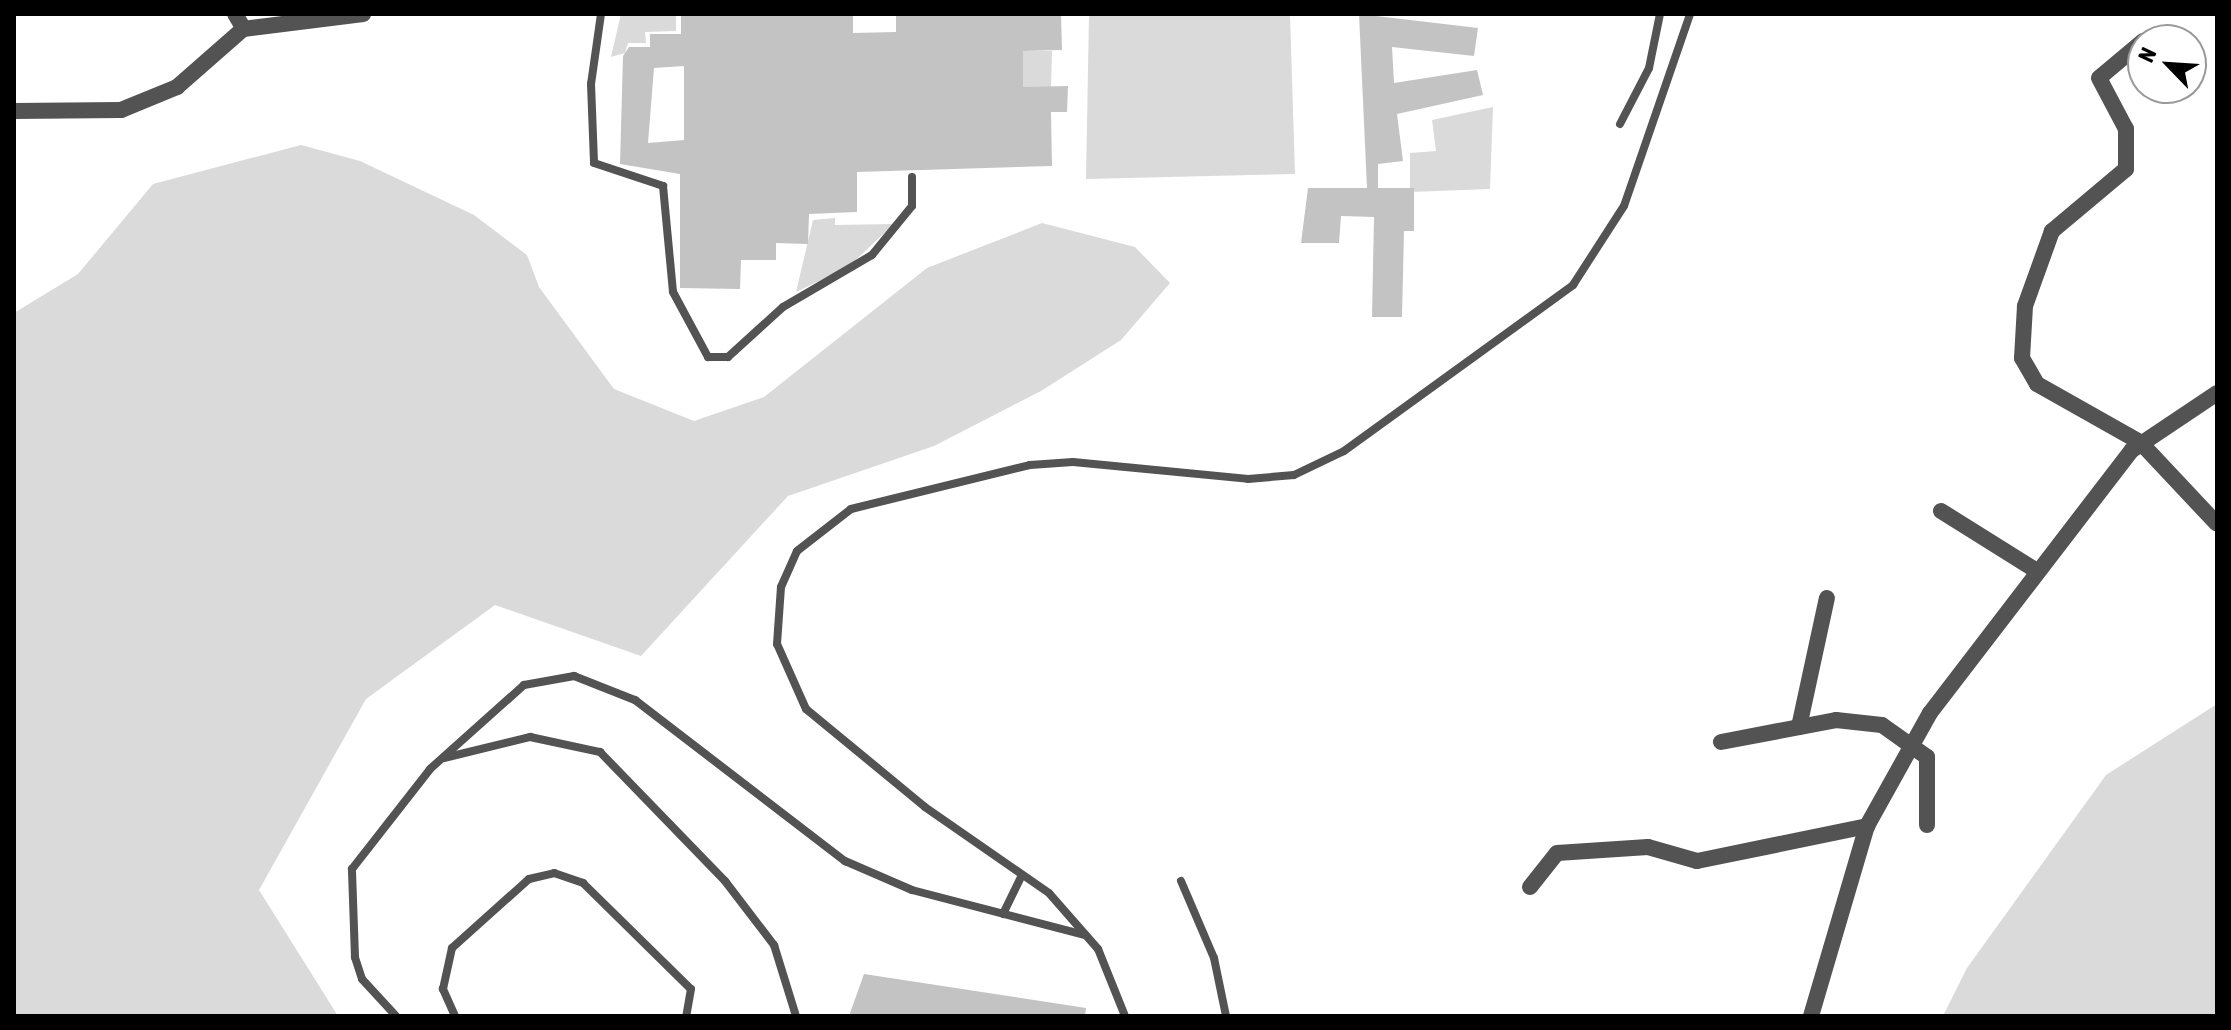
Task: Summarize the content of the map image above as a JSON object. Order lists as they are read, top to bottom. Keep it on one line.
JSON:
{"north":"top left"}
